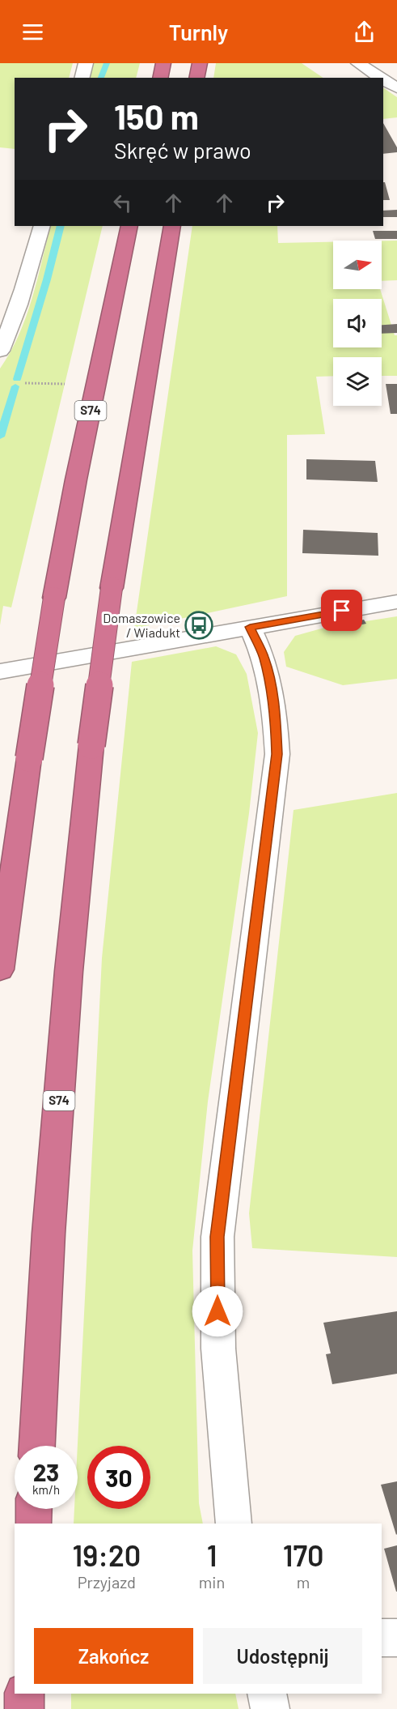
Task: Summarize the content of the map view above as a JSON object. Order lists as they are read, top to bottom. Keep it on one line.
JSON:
{"streets":{"highway":["S74"]},"places":{"bus stop":["Domaszowice / Wiadukt"]},"north":"right","page":{"header":"Turnly","turn":["150 m","Skręć w prawo"],"speed":"23 km/h","limit":"30","eta":["19:20","Przyjazd","1","min","170","m"],"buttons":["Zakończ","Udostępnij"]}}
